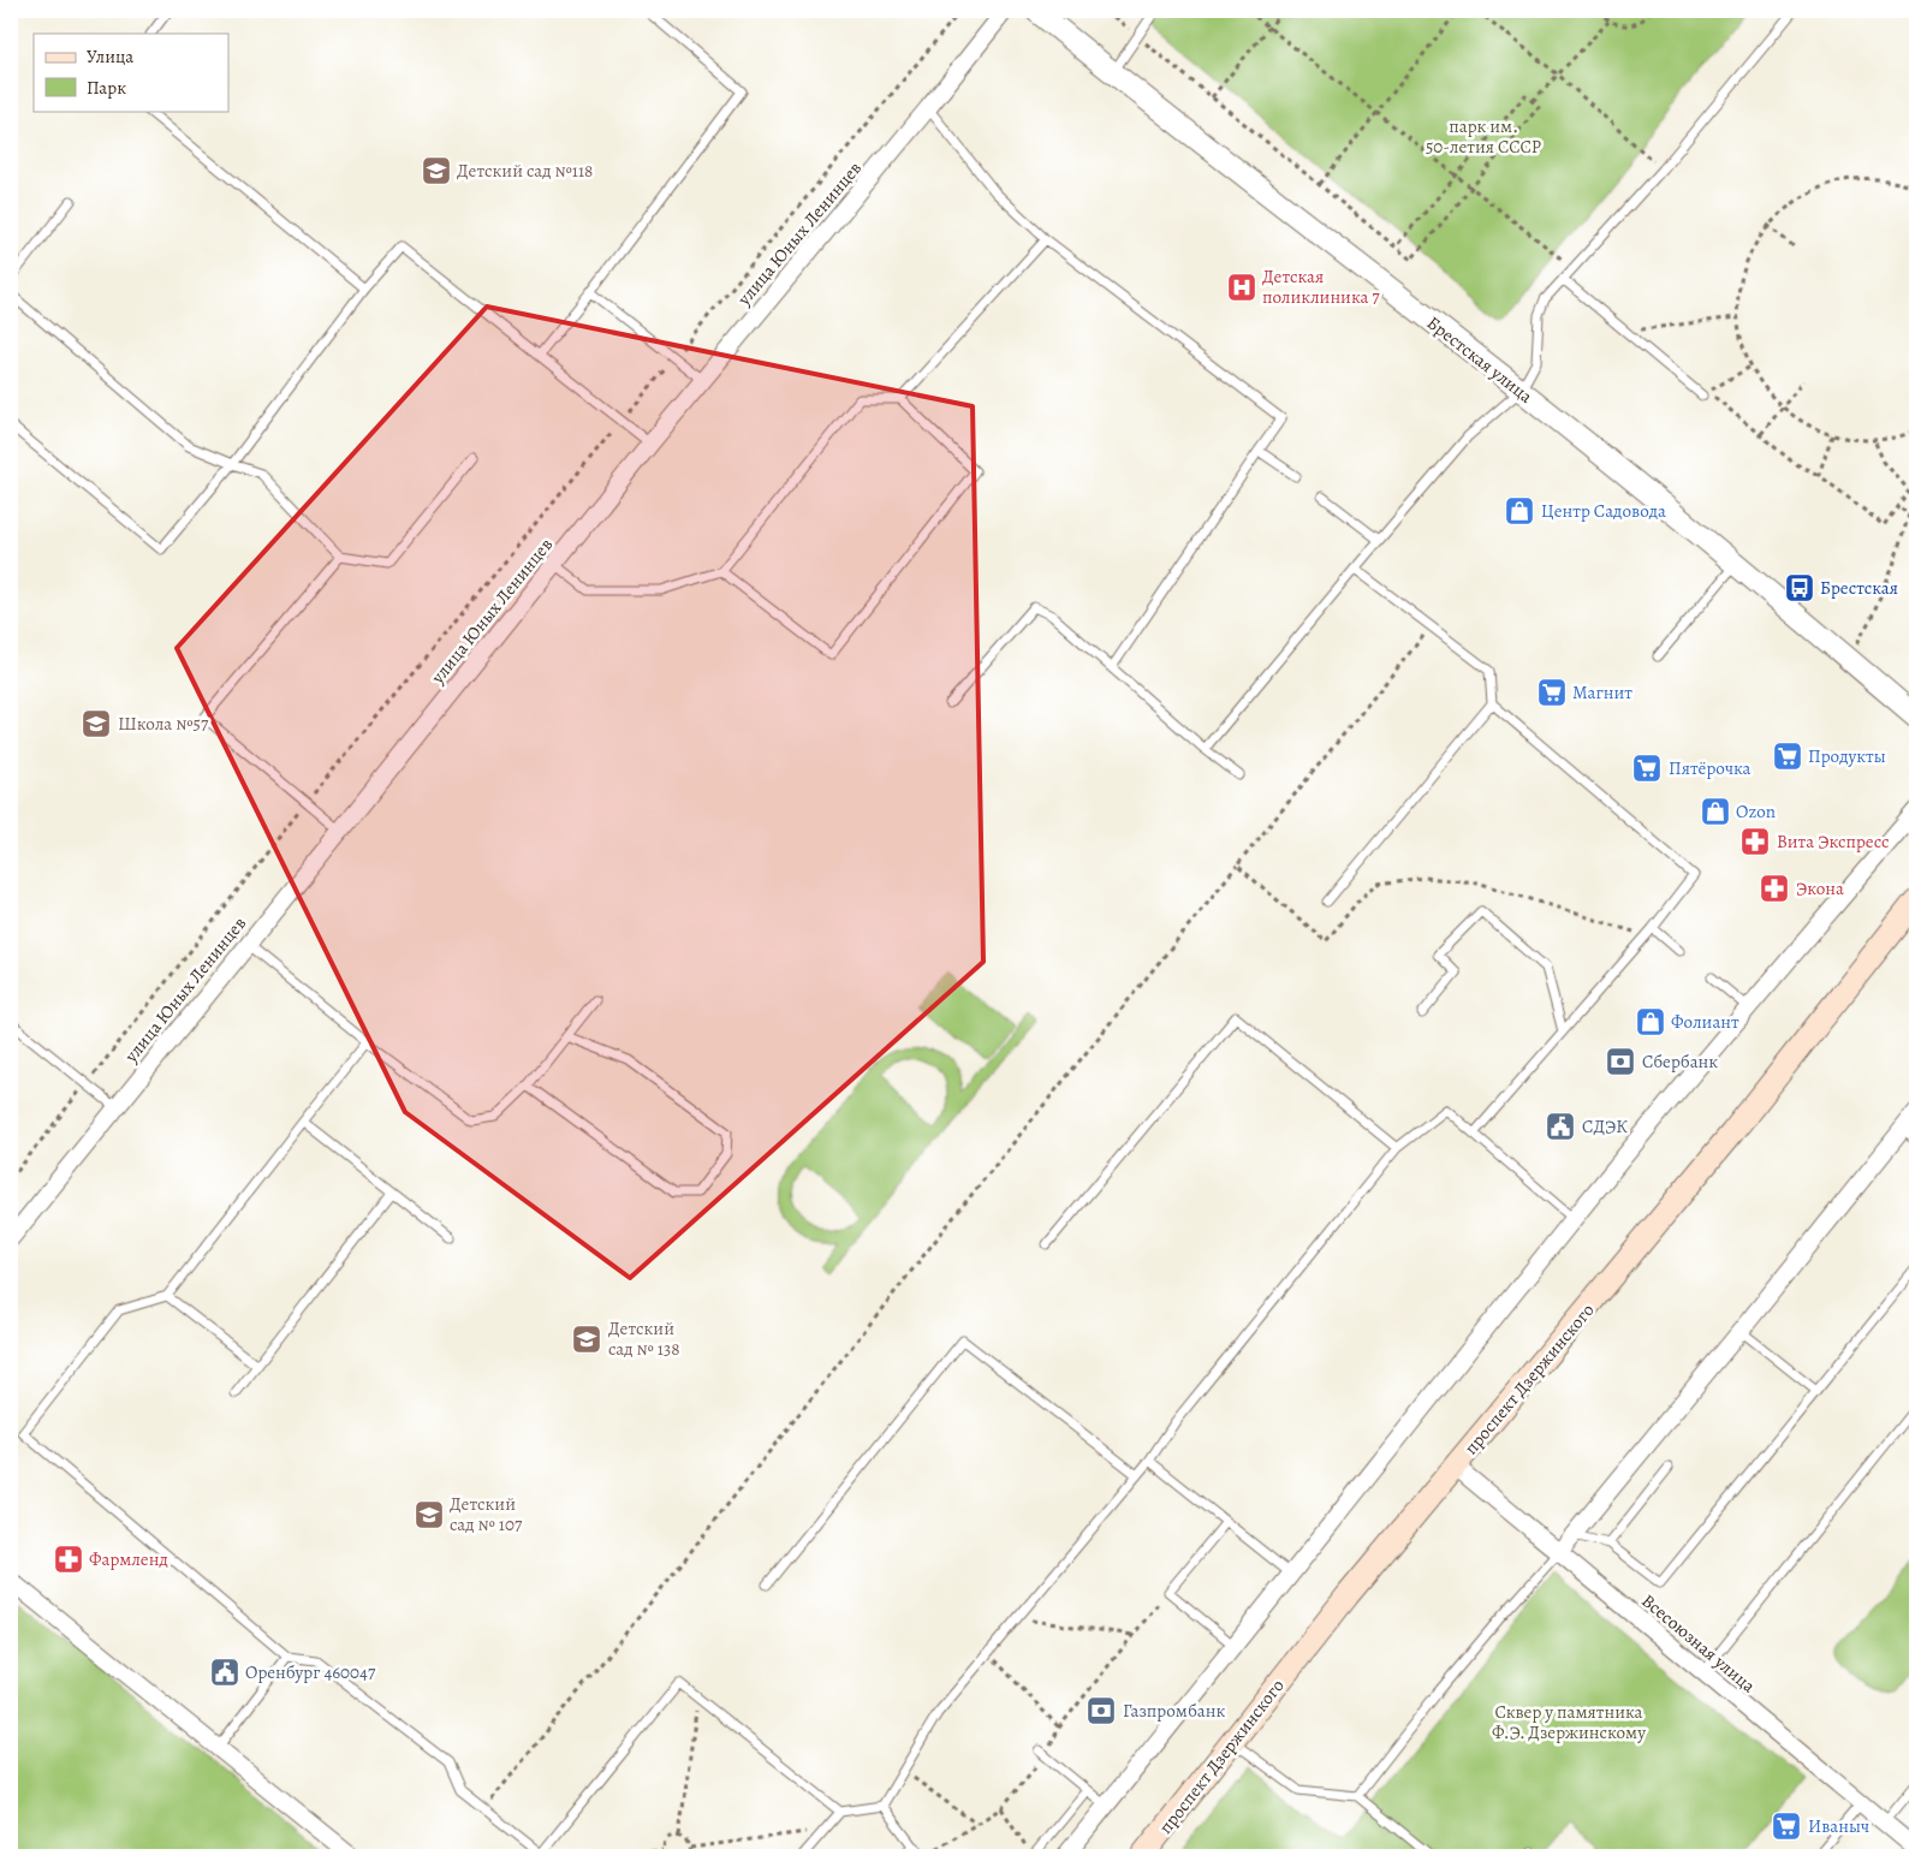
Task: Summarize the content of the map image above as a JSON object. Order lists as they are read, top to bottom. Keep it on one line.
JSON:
{"streets":{"main road":["проспект Дзержинского"],"street":["улица Юных Ленинцев","Брестская улица","Всесоюзная улица"]},"crossings":[["проспект Дзержинского","Всесоюзная улица"]],"parks":["парк им. 50-летия СССР","Сквер у памятника Ф.Э. Дзержинскому"],"places":{"school or university":["Детский сад №118","Школа №57","Детский сад № 138","Детский сад № 107"],"hospital":["Детская поликлиника 7"],"shop":["Центр Садовода","Ozon","Фолиант"],"bus stop":["Брестская"],"supermarket":["Магнит","Продукты","Пятёрочка","Иваныч"],"pharmacy":["Вита Экспресс","Экона","Фармленд"],"bank":["Сбербанк","Газпромбанк"],"public building":["СДЭК","Оренбург 460047"]},"legend":["Улица","Парк"]}
